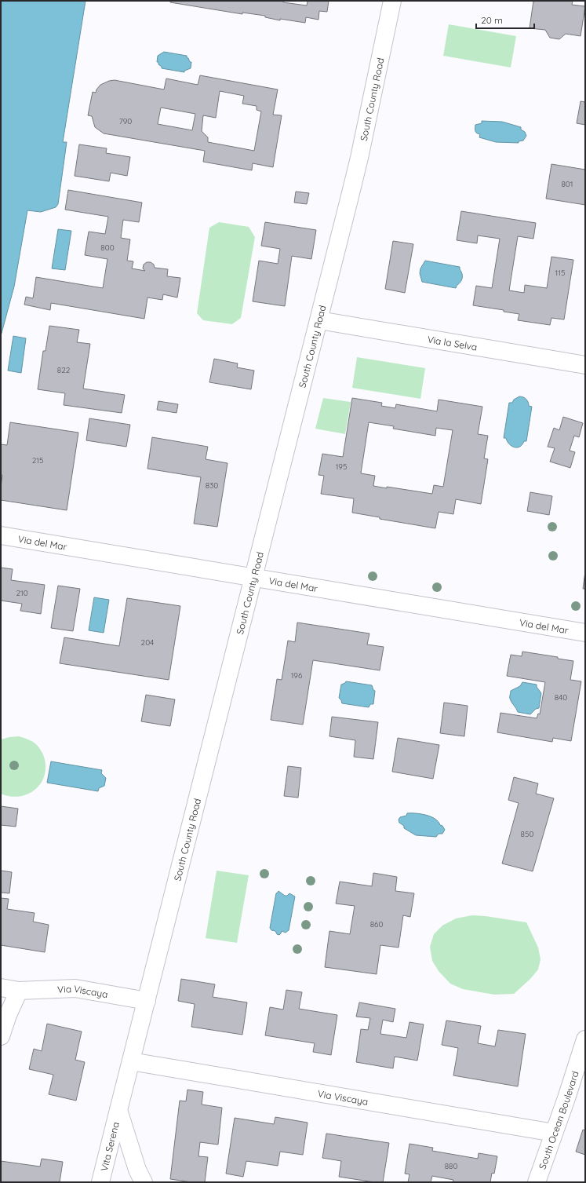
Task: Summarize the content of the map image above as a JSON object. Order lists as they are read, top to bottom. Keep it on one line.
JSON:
{"streets":{"street":["South County Road","Via la Selva","Via del Mar","Via Viscaya","South Ocean Boulevard","Vita Serena"]},"crossings":[["South County Road","Via la Selva"],["South County Road","Via del Mar"],["South County Road","Via Viscaya"],["South County Road","Vita Serena"],["Via Viscaya","South Ocean Boulevard"]],"house_numbers":["790","801","800","115","822","215","195","830","210","204","196","840","850","860","880"],"scale_bar":"20 m"}
